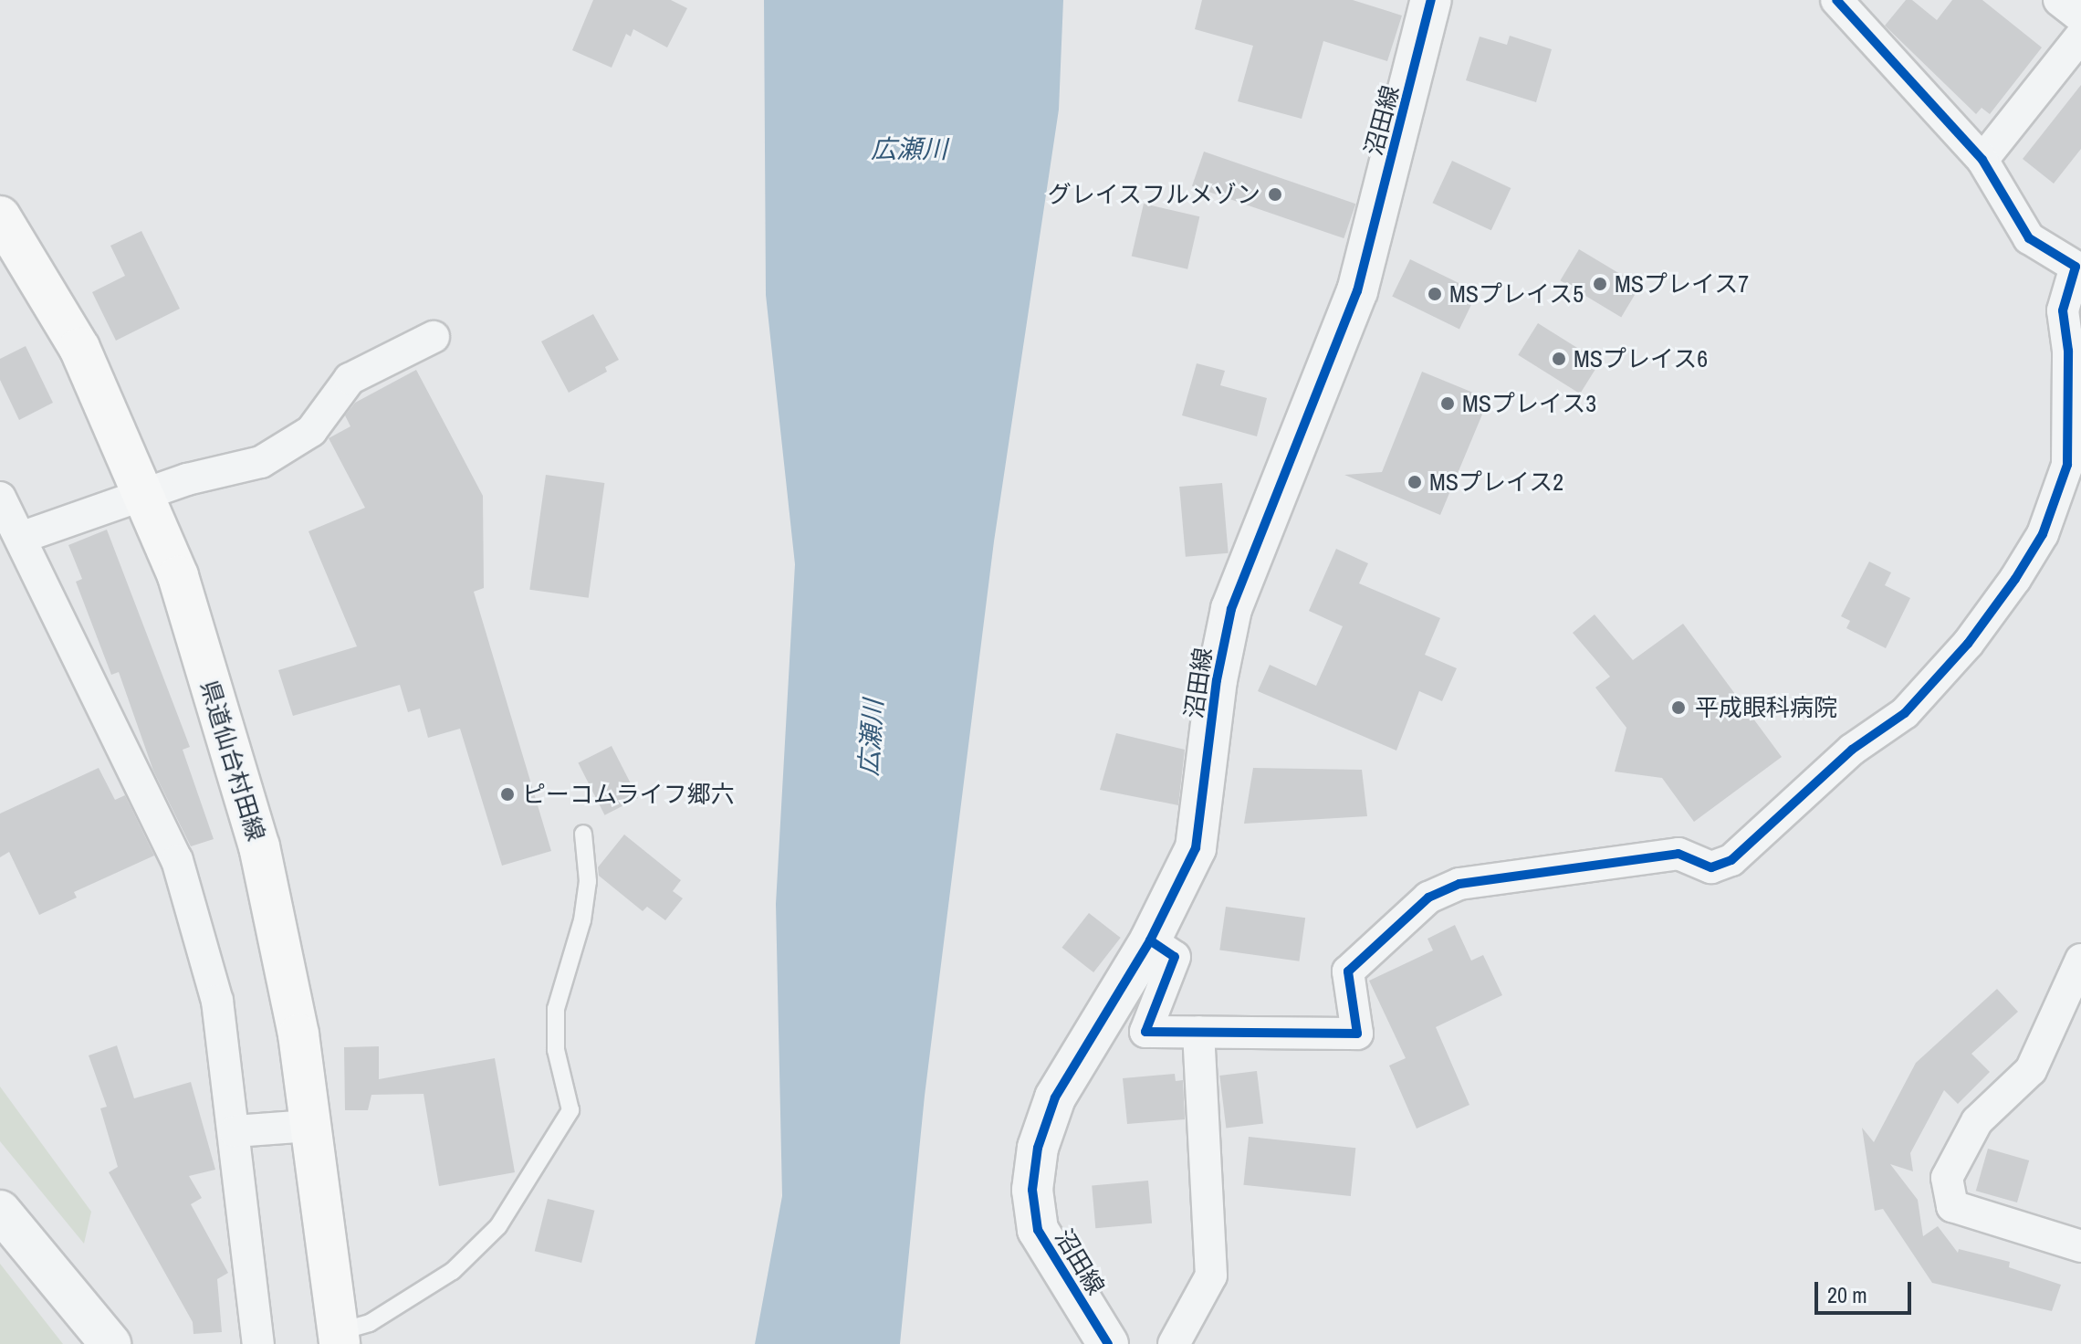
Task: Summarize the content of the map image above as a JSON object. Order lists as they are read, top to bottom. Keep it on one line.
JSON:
{"streets":{"main road":["県道仙台村田線"],"street":["沼田線"]},"water":["広瀬川"],"places":["グレイスフルメゾン","MSプレイス7","MSプレイス5","MSプレイス6","MSプレイス3","MSプレイス2","平成眼科病院","ピーコムライフ郷六"],"scale_bar":"20 m"}
